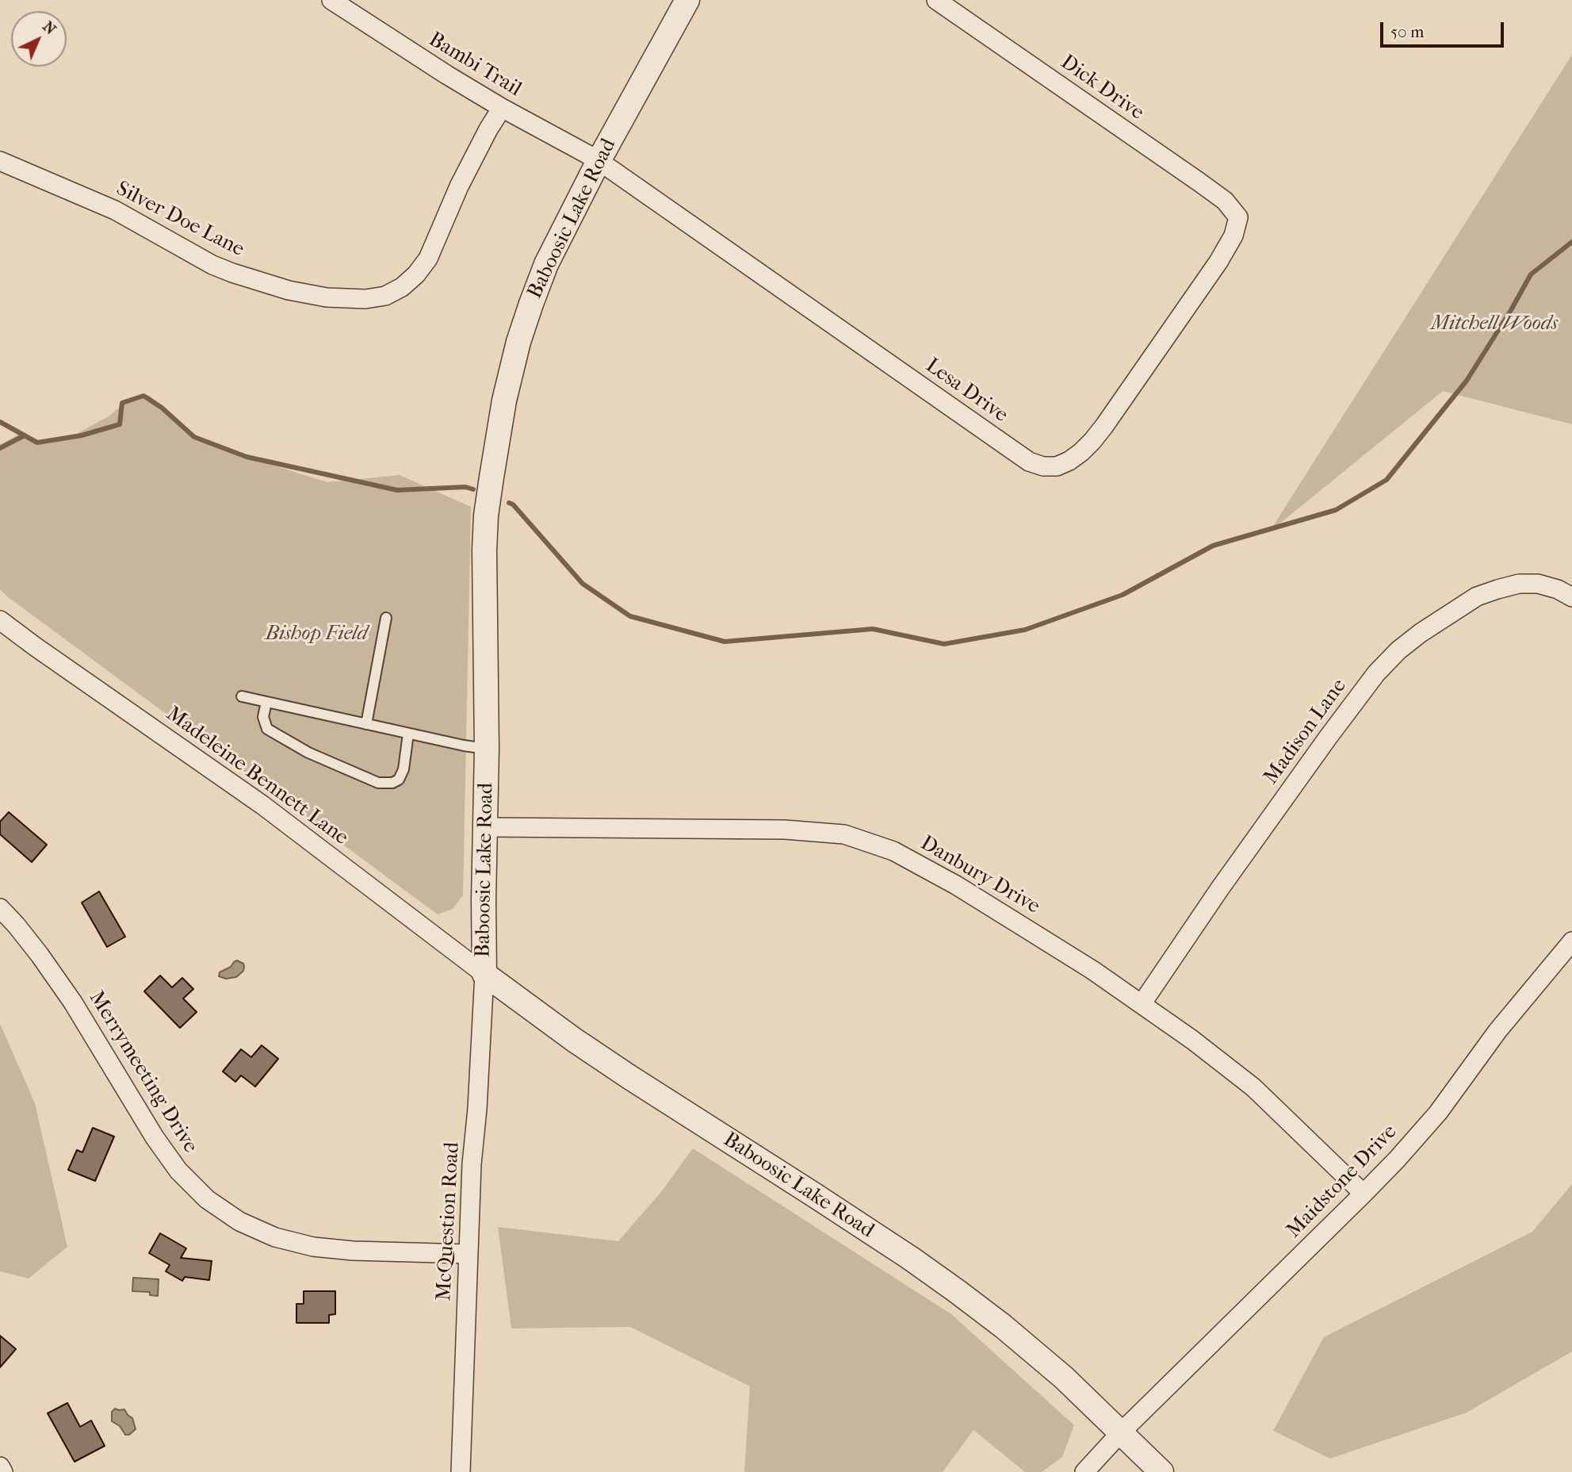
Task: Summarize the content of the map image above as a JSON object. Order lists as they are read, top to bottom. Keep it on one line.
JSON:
{"streets":{"street":["Bambi Trail","Dick Drive","Baboosic Lake Road","Silver Doe Lane","Lesa Drive","Madison Lane","Madeleine Bennett Lane","Danbury Drive","Merrymeeting Drive","Maidstone Drive","McQuestion Road"]},"crossings":[["Bambi Trail","Baboosic Lake Road"],["Bambi Trail","Silver Doe Lane"],["Bambi Trail","Lesa Drive"],["Dick Drive","Lesa Drive"],["Baboosic Lake Road","Lesa Drive"],["Baboosic Lake Road","Madeleine Bennett Lane"],["Baboosic Lake Road","Danbury Drive"],["Baboosic Lake Road","Maidstone Drive"],["Baboosic Lake Road","McQuestion Road"],["Madison Lane","Danbury Drive"],["Madeleine Bennett Lane","McQuestion Road"],["Danbury Drive","Maidstone Drive"],["Merrymeeting Drive","McQuestion Road"]],"parks":["Mitchell Woods","Bishop Field"],"scale_bar":"50 m","north":"top right"}
